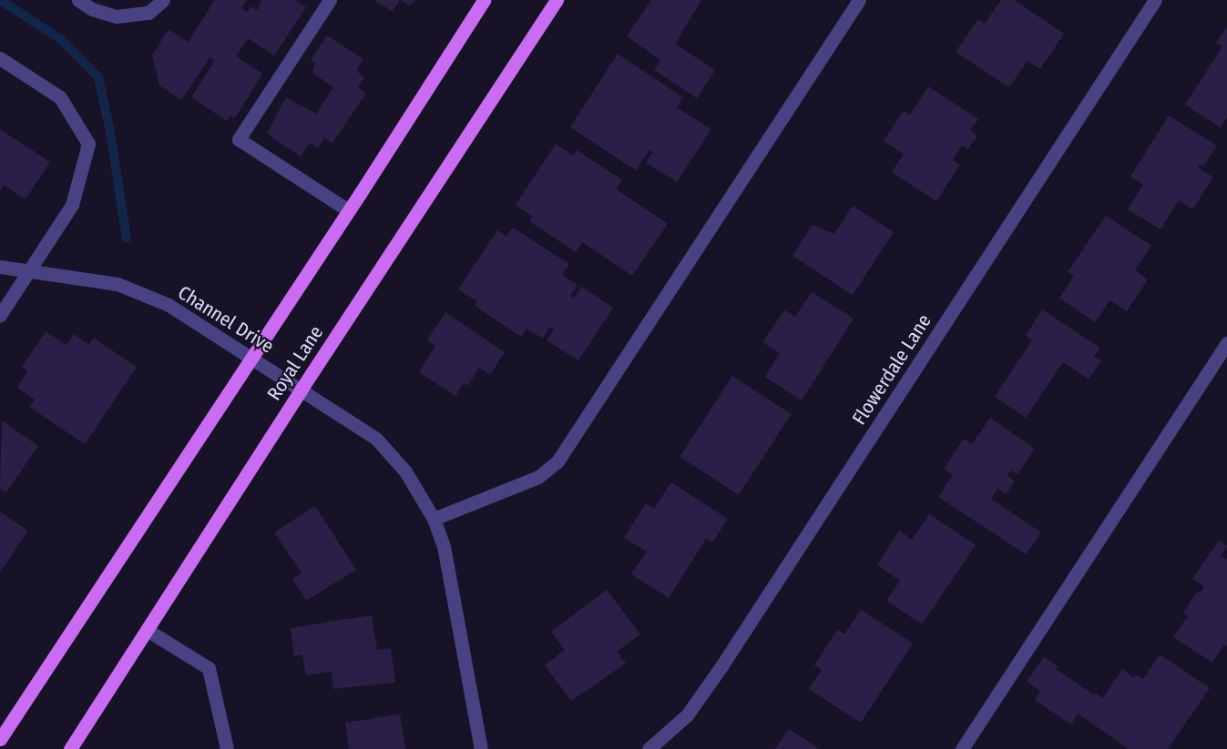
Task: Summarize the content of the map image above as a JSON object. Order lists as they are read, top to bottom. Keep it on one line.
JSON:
{"streets":{"main road":["Royal Lane"],"street":["Channel Drive","Flowerdale Lane"]},"crossings":[["Channel Drive","Royal Lane"]]}
